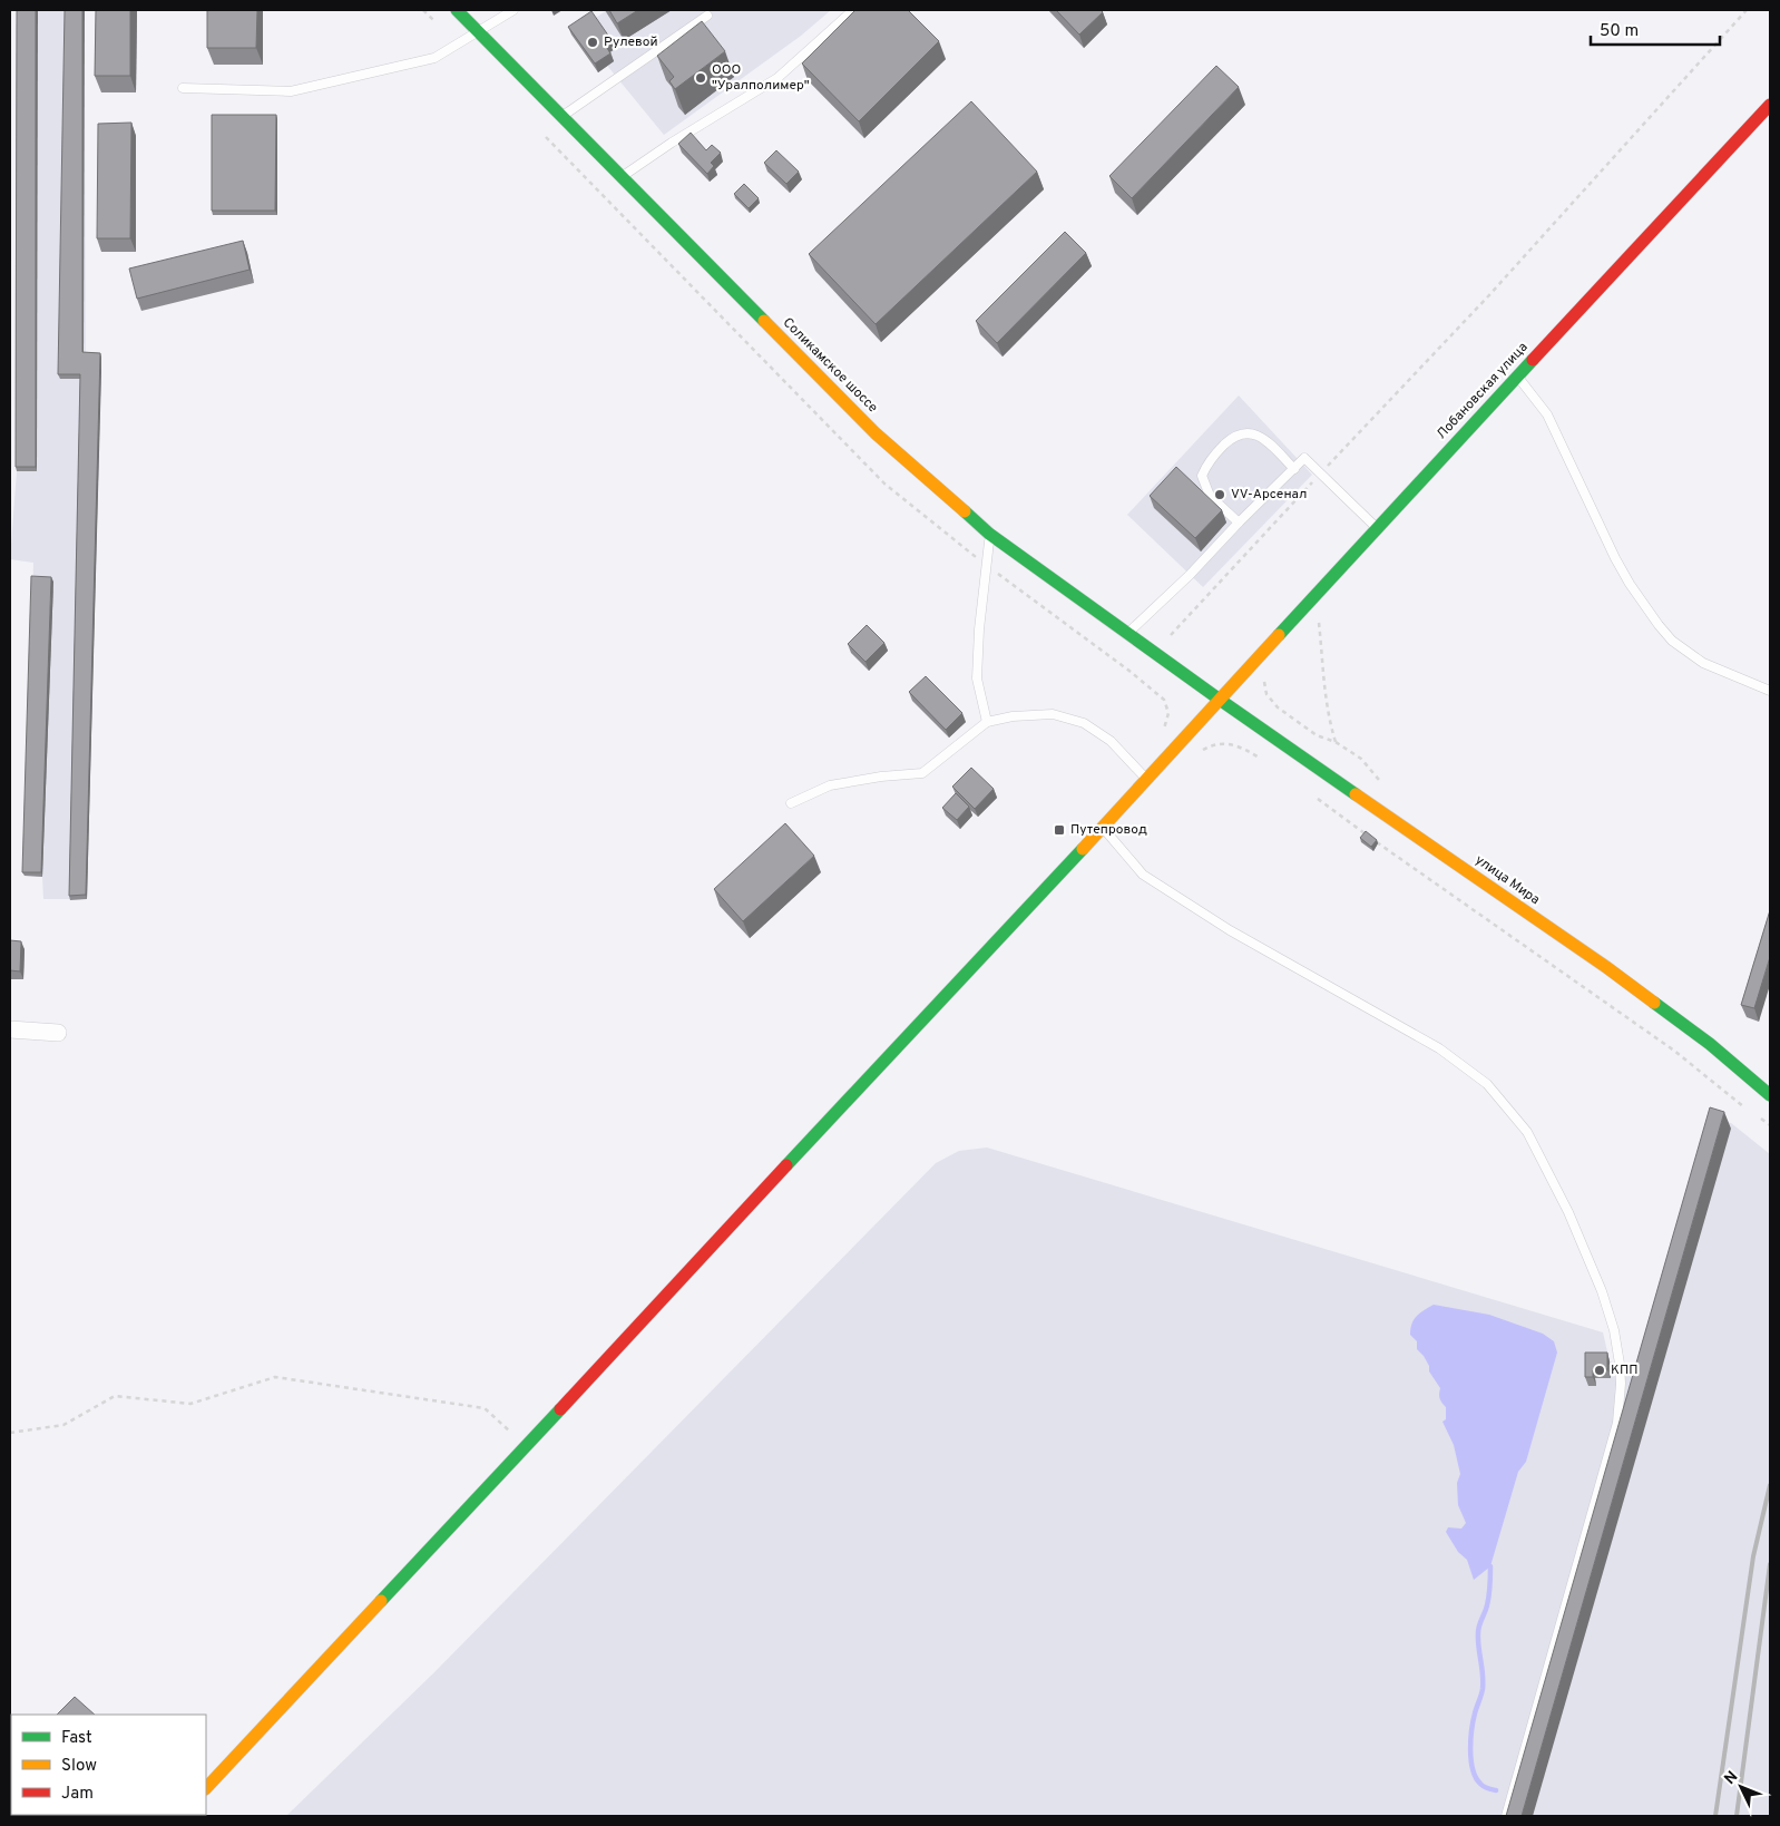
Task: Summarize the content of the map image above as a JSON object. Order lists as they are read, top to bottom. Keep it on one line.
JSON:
{"streets":{"main road":["Соликамское шоссе","Лобановская улица","улица Мира"]},"crossings":[["Соликамское шоссе","Лобановская улица"],["Соликамское шоссе","улица Мира"],["Лобановская улица","улица Мира"]],"places":{"other":["Рулевой","OOO \"Уралполимер\"","VV-Арсенал","КПП"],"transit":["Путепровод"]},"legend":["Fast","Slow","Jam"],"scale_bar":"50 m","north":"top left"}
